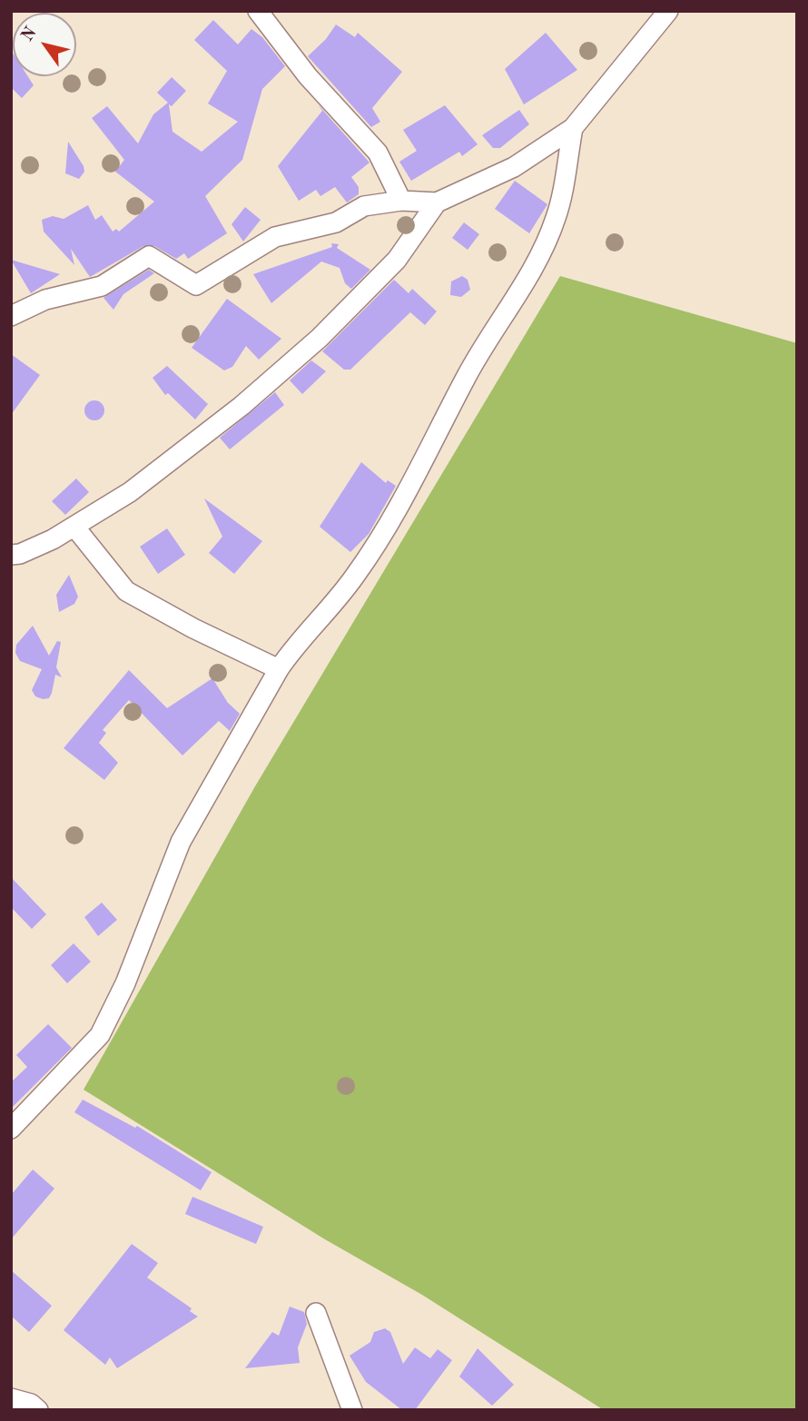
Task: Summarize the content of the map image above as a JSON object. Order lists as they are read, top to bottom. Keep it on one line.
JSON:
{"north":"top left"}
